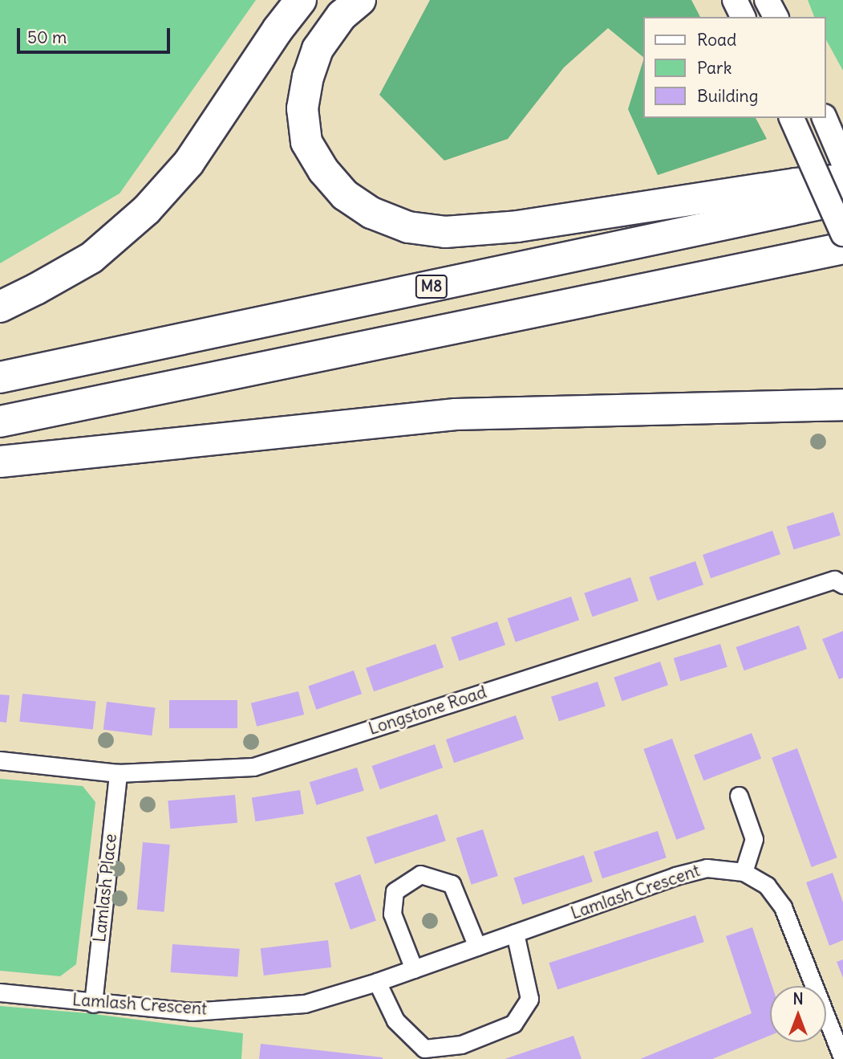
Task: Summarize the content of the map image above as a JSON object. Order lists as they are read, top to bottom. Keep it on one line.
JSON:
{"streets":{"highway":["M8"],"street":["Longstone Road","Lamlash Place","Lamlash Crescent"]},"crossings":[["Longstone Road","Lamlash Place"],["Lamlash Place","Lamlash Crescent"]],"legend":["Road","Park","Building"],"scale_bar":"50 m","north":"top"}
